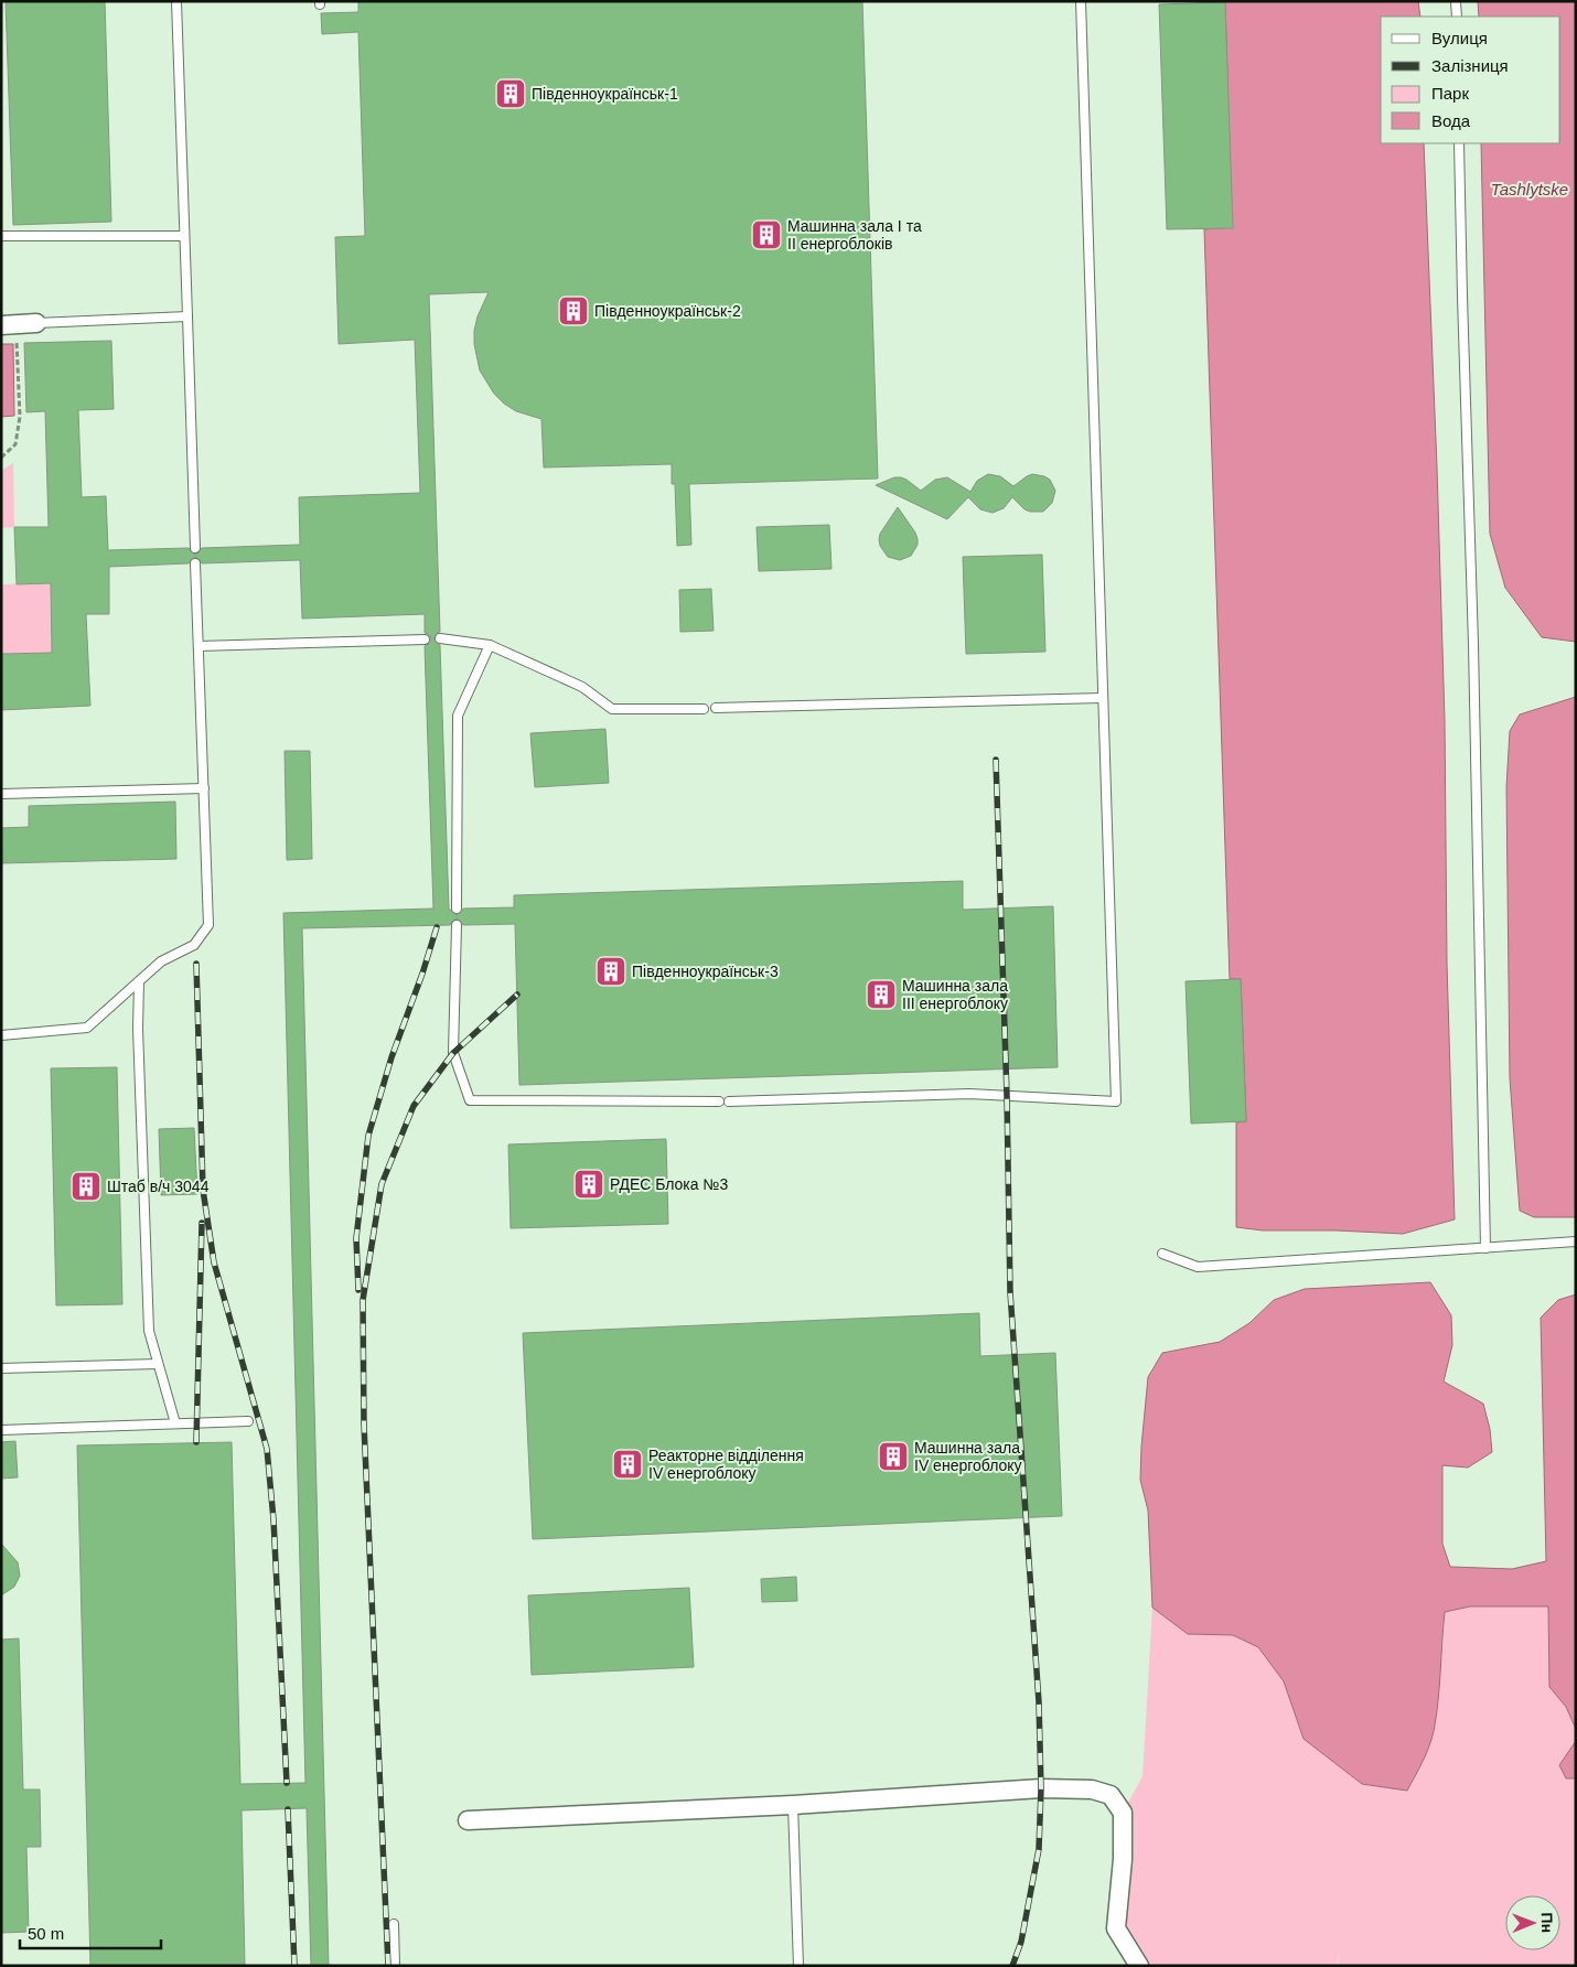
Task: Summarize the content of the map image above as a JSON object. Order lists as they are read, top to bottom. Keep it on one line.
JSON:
{"water":["Tashlytske"],"places":{"building":["Південноукраїнськ-1","Машинна зала I та II енергоблоків","Південноукраїнськ-2","Південноукраїнськ-3","Машинна зала III енергоблоку","РДЕС Блока №3","Штаб в/ч 3044","Машинна зала IV енергоблоку","Реакторне відділення IV енергоблоку"]},"legend":["Вулиця","Залізниця","Парк","Вода"],"scale_bar":"50 m","north":"right"}
